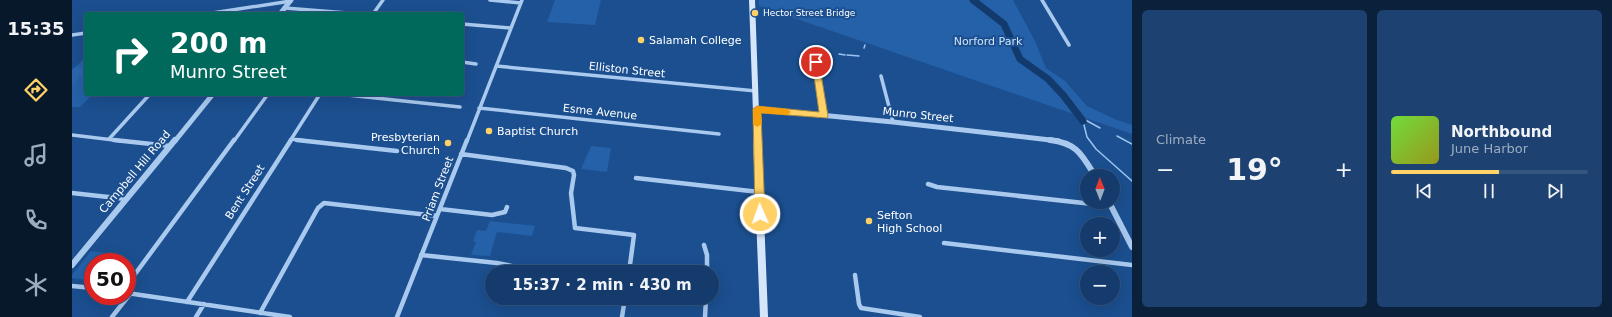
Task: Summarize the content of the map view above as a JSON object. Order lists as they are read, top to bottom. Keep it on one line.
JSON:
{"streets":{"street":["Elliston Street","Esme Avenue","Munro Street","Campbell Hill Road","Priam Street","Bent Street"]},"crossings":[["Elliston Street","Priam Street"],["Esme Avenue","Priam Street"]],"parks":["Norford Park"],"places":["Hector Street Bridge","Salamah College","Baptist Church","Presbyterian Church","Sefton High School"],"north":"top","page":{"tabs":"15:35","tile":"Climate","turn":["200 m","Munro Street"],"song":["Northbound","June Harbor"],"heat":["−","19°","+"],"map_buttons":["+","−"],"limit":"50","trip":"15:37 · 2 min · 430 m"}}
